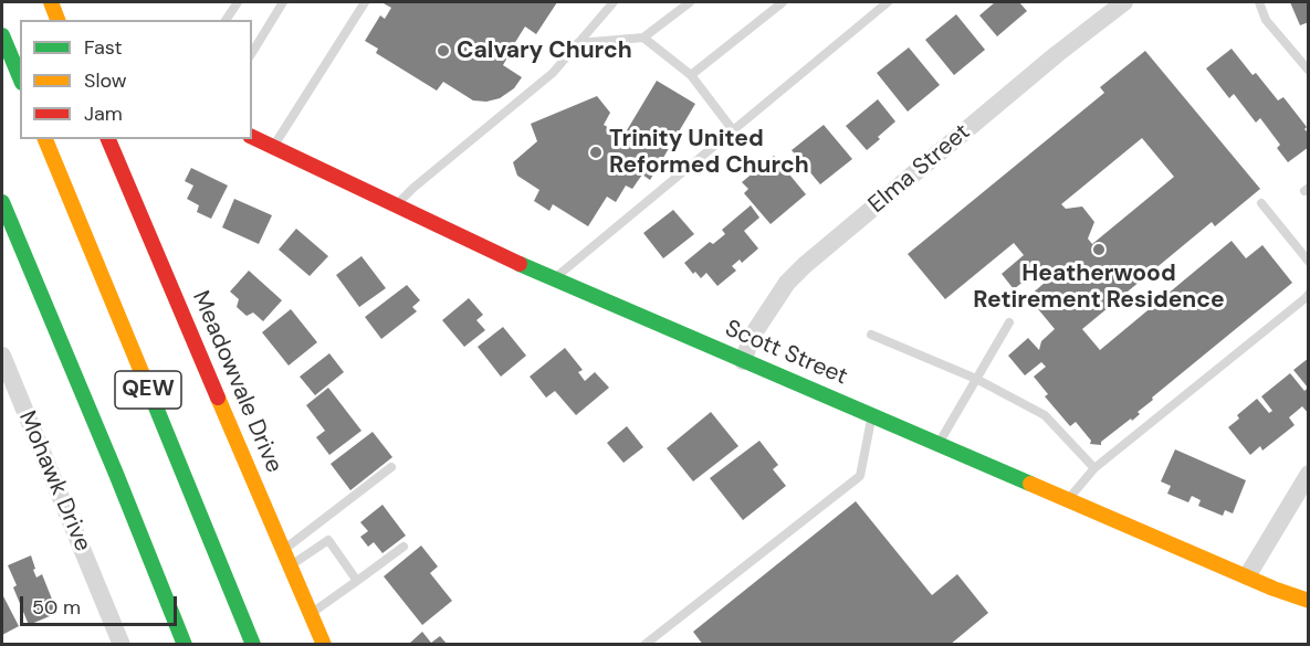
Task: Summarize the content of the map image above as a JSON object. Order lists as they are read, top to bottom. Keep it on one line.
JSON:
{"streets":{"main road":["Scott Street","Meadowvale Drive","QEW"],"street":["Elma Street","Mohawk Drive"]},"crossings":[["Elma Street","Scott Street"]],"places":["Calvary Church","Trinity United Reformed Church","Heatherwood Retirement Residence"],"legend":["Fast","Slow","Jam"],"scale_bar":"50 m"}
